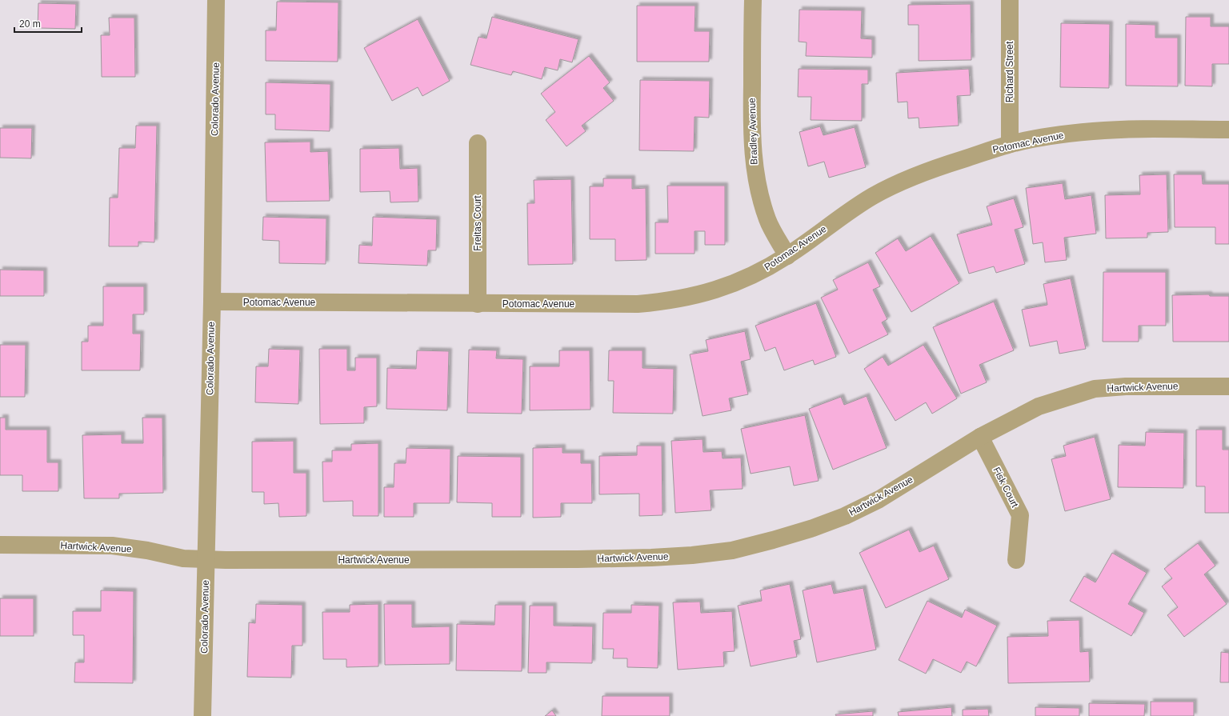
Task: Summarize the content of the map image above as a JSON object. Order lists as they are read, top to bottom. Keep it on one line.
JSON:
{"streets":{"street":["Richard Street","Colorado Avenue","Bradley Avenue","Potomac Avenue","Freitas Court","Hartwick Avenue","Fisk Court"]},"crossings":[["Richard Street","Potomac Avenue"],["Colorado Avenue","Potomac Avenue"],["Colorado Avenue","Hartwick Avenue"],["Bradley Avenue","Potomac Avenue"],["Potomac Avenue","Freitas Court"],["Hartwick Avenue","Fisk Court"]],"scale_bar":"20 m"}
